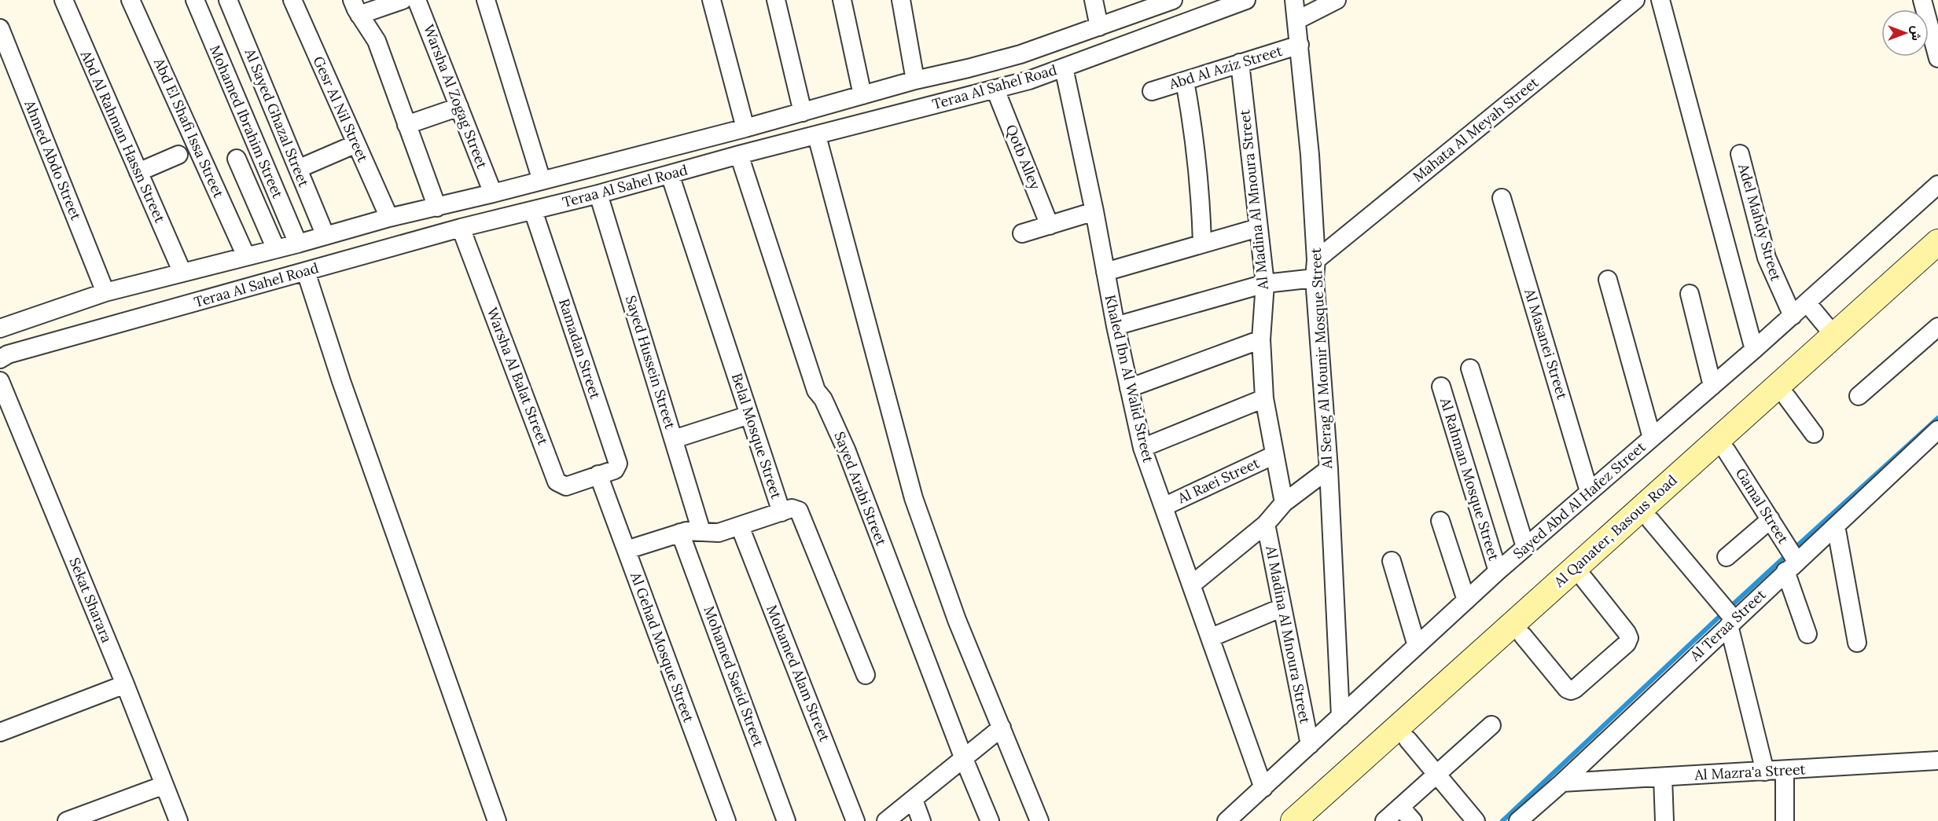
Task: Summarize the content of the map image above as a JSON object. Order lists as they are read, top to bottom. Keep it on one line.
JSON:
{"streets":{"main road":["Al Qanater, Basous Road"],"street":["Abd Al Aziz Street","Teraa Al Sahel Road","Warsha Al Zogag Street","Gesr Al Nil Street","Al Sayed Ghazal Street","Mohamed Ibrahim Street","Abd El Shafi Issa Street","Mahata Al Meyah Street","Abd Al Rahman Hassn Street","Qotb Alley","Ahmed Abdo Street","Al Madina Al Mnoura Street","Adel Mahdy Street","Al Masanei Street","Ramadan Street","Al Serag Al Mounir Mosque Street","Sayed Hussein Street","Warsha Al Balat Street","Khaled Ibn Al Walid Street","Belal Mosque Street","Al Rahman Mosque Street","Al Raei Street","Sayed Arabi Street","Sayed Abd Al Hafez Street","Gamal Street","Sekat Sharara","Al Teraa Street","Al Gehad Mosque Street","Mohamed Alam Street","Mohamed Saeid Street","Al Mazra'a Street"]},"crossings":[["Abd Al Aziz Street","Al Madina Al Mnoura Street"],["Abd Al Aziz Street","Al Serag Al Mounir Mosque Street"],["Teraa Al Sahel Road","Warsha Al Zogag Street"],["Teraa Al Sahel Road","Gesr Al Nil Street"],["Teraa Al Sahel Road","Al Sayed Ghazal Street"],["Teraa Al Sahel Road","Mohamed Ibrahim Street"],["Teraa Al Sahel Road","Abd El Shafi Issa Street"],["Teraa Al Sahel Road","Abd Al Rahman Hassn Street"],["Teraa Al Sahel Road","Qotb Alley"],["Teraa Al Sahel Road","Ahmed Abdo Street"],["Teraa Al Sahel Road","Ramadan Street"],["Teraa Al Sahel Road","Sayed Hussein Street"],["Teraa Al Sahel Road","Warsha Al Balat Street"],["Teraa Al Sahel Road","Khaled Ibn Al Walid Street"],["Teraa Al Sahel Road","Belal Mosque Street"],["Teraa Al Sahel Road","Sayed Arabi Street"],["Mahata Al Meyah Street","Al Serag Al Mounir Mosque Street"],["Al Madina Al Mnoura Street","Al Raei Street"],["Al Madina Al Mnoura Street","Sayed Abd Al Hafez Street"],["Adel Mahdy Street","Sayed Abd Al Hafez Street"],["Al Masanei Street","Sayed Abd Al Hafez Street"],["Ramadan Street","Warsha Al Balat Street"],["Ramadan Street","Al Gehad Mosque Street"],["Al Serag Al Mounir Mosque Street","Sayed Abd Al Hafez Street"],["Warsha Al Balat Street","Al Gehad Mosque Street"],["Khaled Ibn Al Walid Street","Al Raei Street"],["Khaled Ibn Al Walid Street","Sayed Abd Al Hafez Street"],["Al Rahman Mosque Street","Sayed Abd Al Hafez Street"],["Gamal Street","Al Qanater, Basous Road"],["Gamal Street","Al Teraa Street"],["Al Teraa Street","Al Mazra'a Street"]],"north":"right"}
